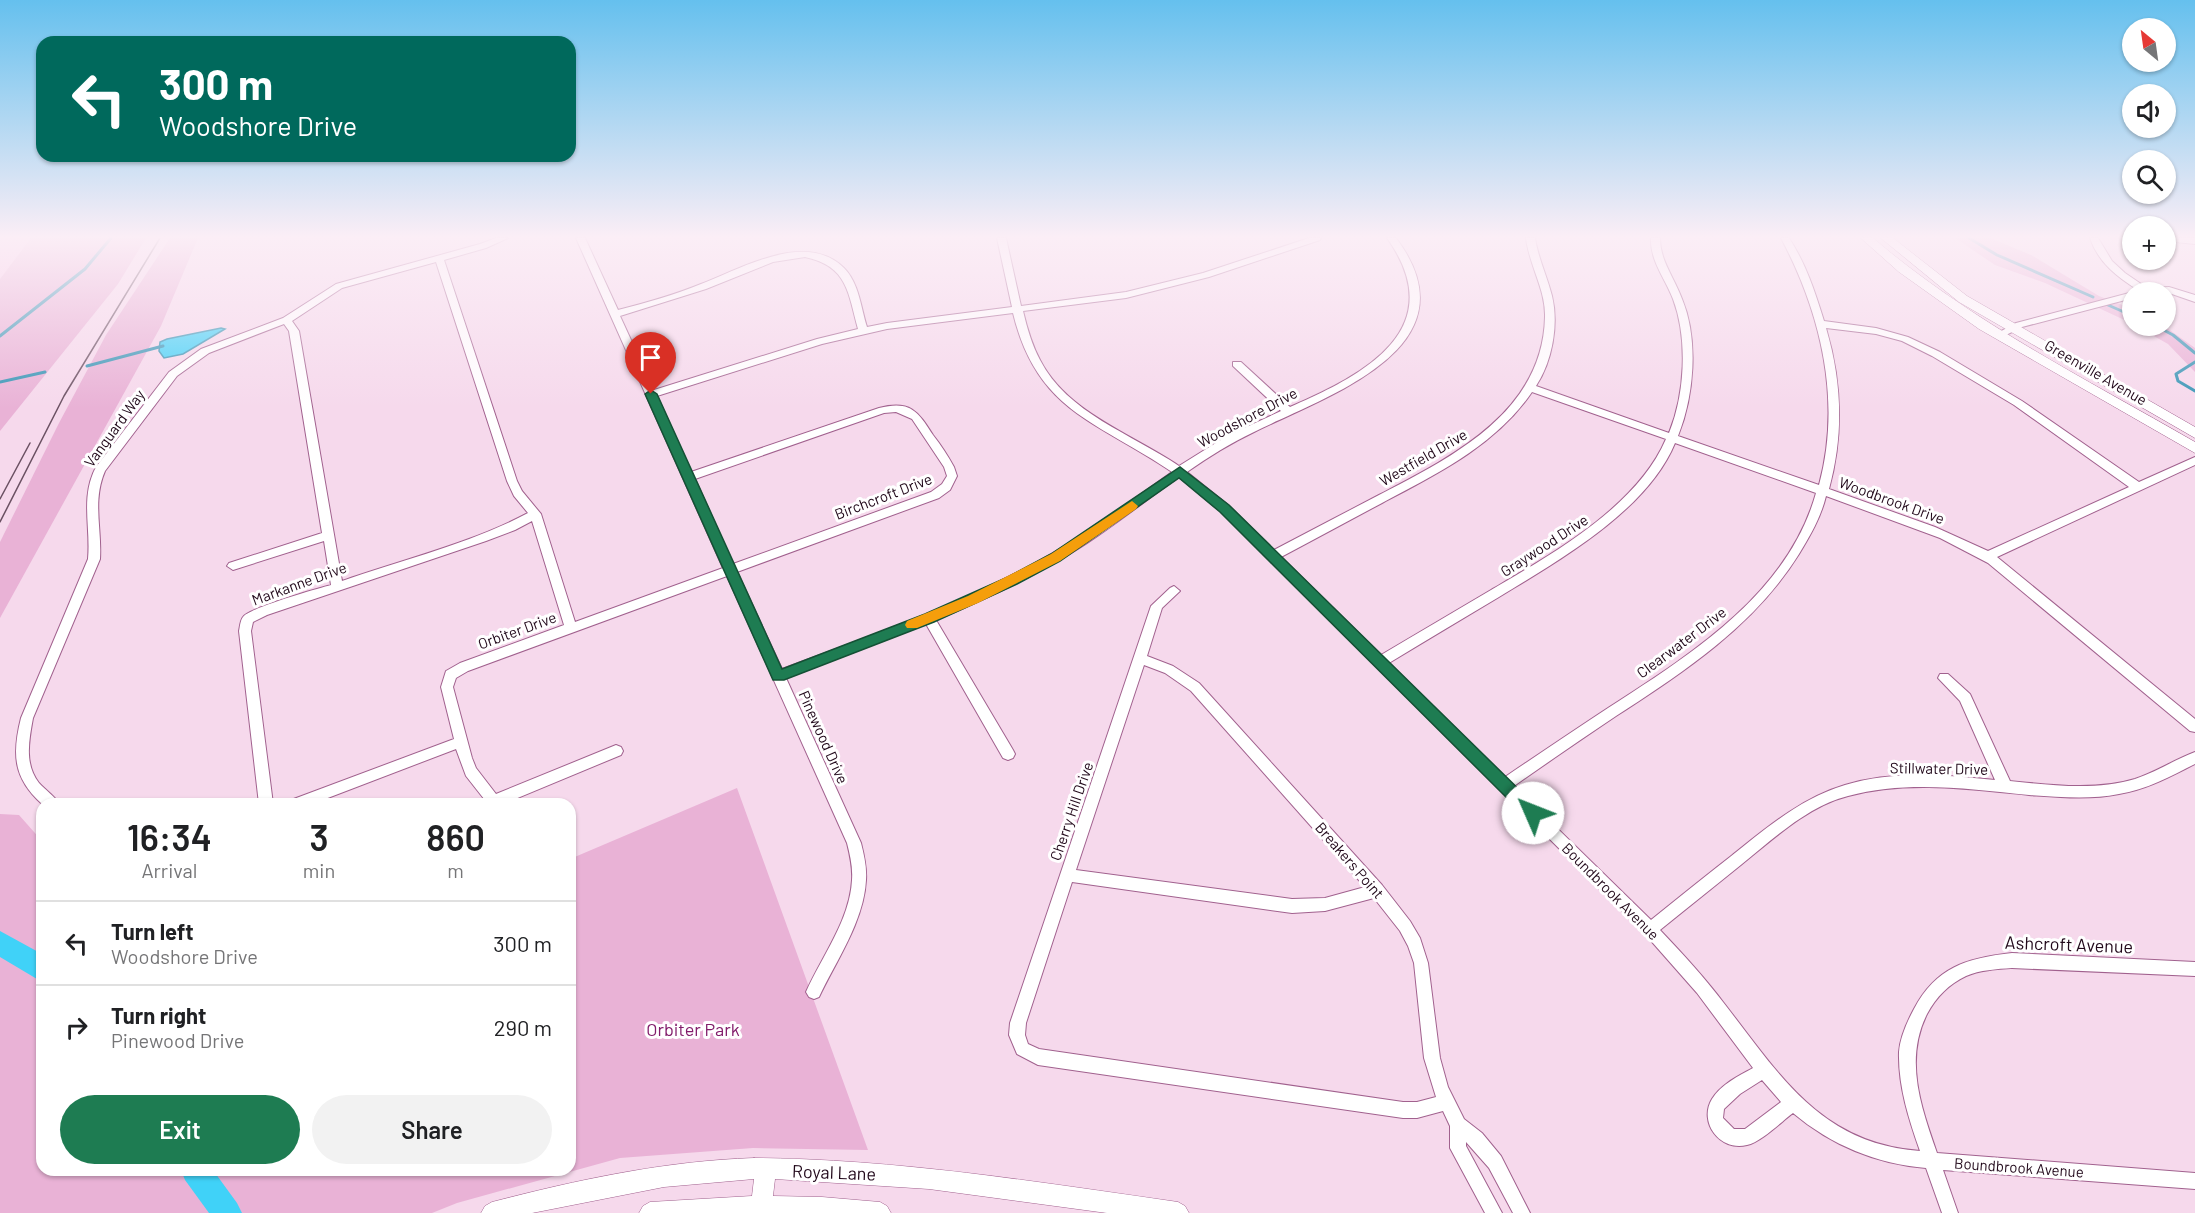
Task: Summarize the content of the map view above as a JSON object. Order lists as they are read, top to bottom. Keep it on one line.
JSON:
{"streets":{"main road":["Greenville Avenue","Royal Lane"],"street":["Woodshore Drive","Vanguard Way","Westfield Drive","Birchcroft Drive","Woodbrook Drive","Graywood Drive","Markanne Drive","Orbiter Drive","Clearwater Drive","Pinewood Drive","Stillwater Drive","Cherry Hill Drive","Breakers Point","Boundbrook Avenue","Ashcroft Avenue"]},"crossings":[["Woodshore Drive","Pinewood Drive"],["Woodshore Drive","Boundbrook Avenue"],["Westfield Drive","Woodbrook Drive"],["Westfield Drive","Boundbrook Avenue"],["Birchcroft Drive","Orbiter Drive"],["Birchcroft Drive","Pinewood Drive"],["Woodbrook Drive","Graywood Drive"],["Woodbrook Drive","Clearwater Drive"],["Graywood Drive","Boundbrook Avenue"],["Orbiter Drive","Pinewood Drive"],["Clearwater Drive","Boundbrook Avenue"],["Stillwater Drive","Boundbrook Avenue"],["Cherry Hill Drive","Breakers Point"],["Boundbrook Avenue","Ashcroft Avenue"]],"parks":["Orbiter Park"],"north":"top left","page":{"map_buttons":["+","−"],"turn":["300 m","Woodshore Drive"],"eta":["16:34","Arrival","3","min","860","m"],"list":[{"name":"Turn left","note":"Woodshore Drive","value":"300 m"},{"name":"Turn right","note":"Pinewood Drive","value":"290 m"}],"buttons":["Exit","Share"]}}
